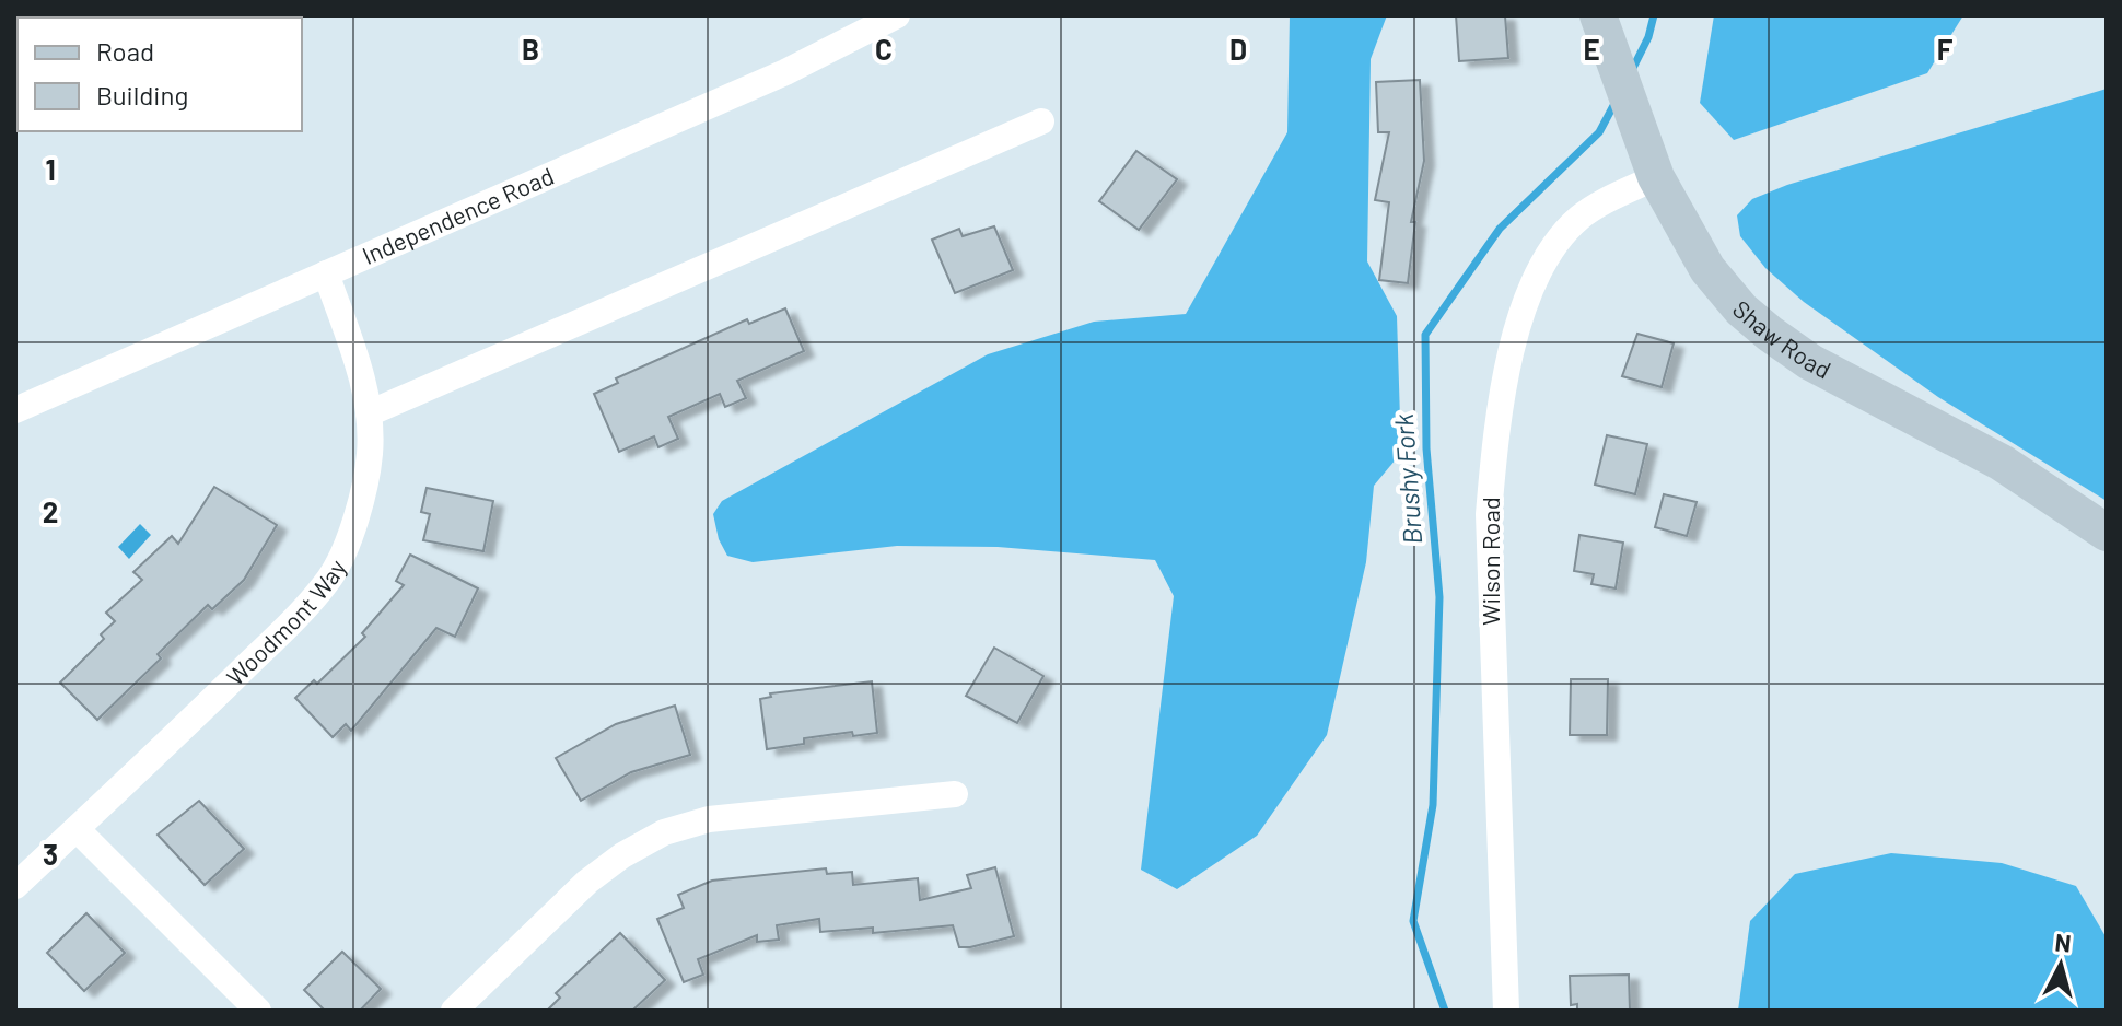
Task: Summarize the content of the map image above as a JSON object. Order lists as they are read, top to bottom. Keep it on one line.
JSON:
{"streets":{"main road":["Shaw Road"],"street":["Independence Road","Wilson Road","Woodmont Way"]},"crossings":[["Independence Road","Woodmont Way"],["Shaw Road","Wilson Road"]],"water":["Brushy Fork"],"legend":["Road","Building"],"north":"top","grid":{"columns":["B","C","D","E","F"],"rows":["1","2","3"]}}
